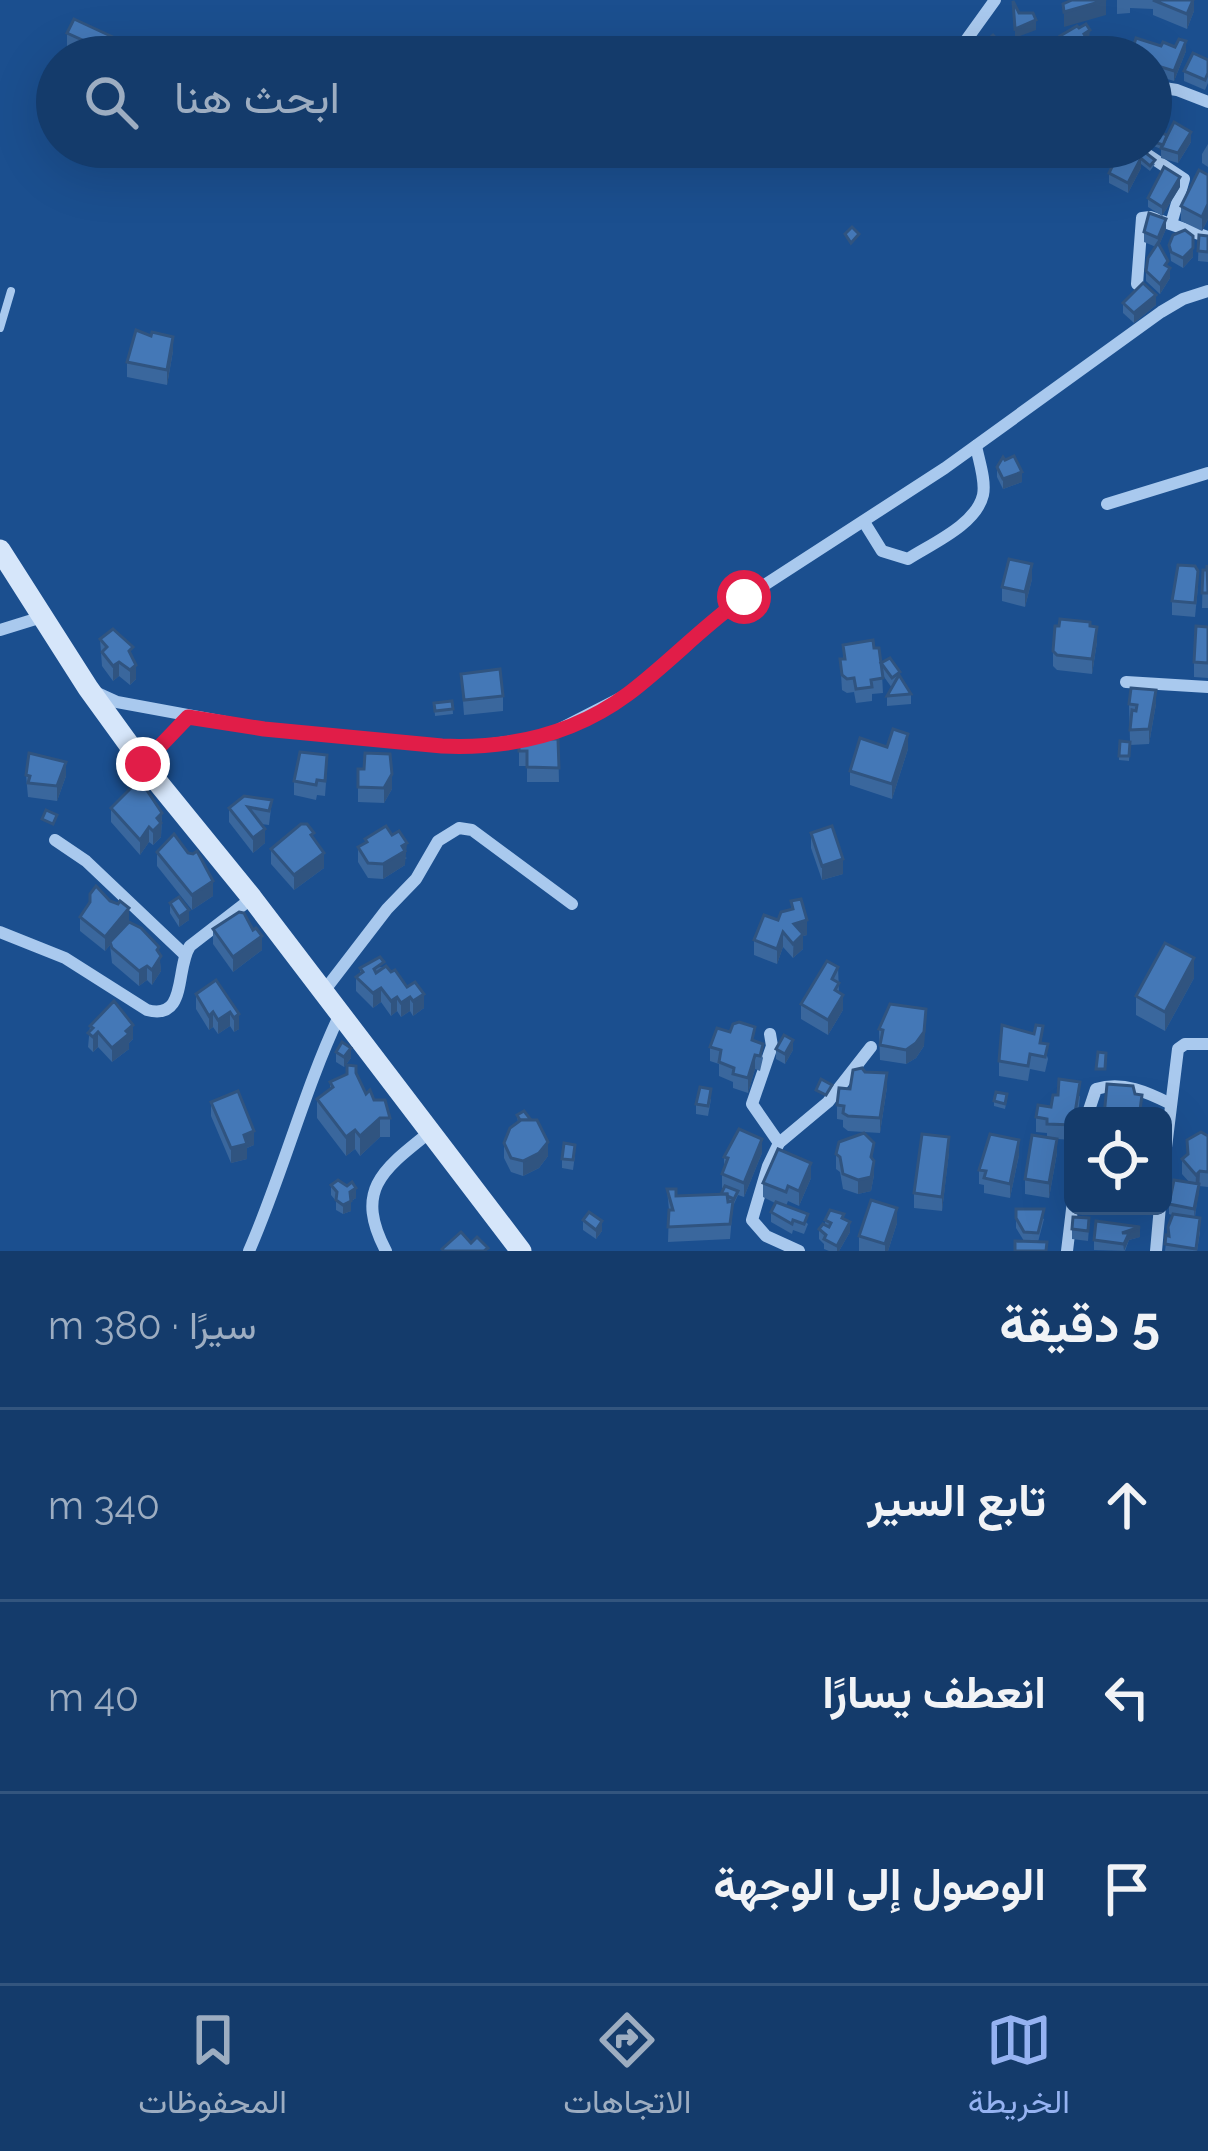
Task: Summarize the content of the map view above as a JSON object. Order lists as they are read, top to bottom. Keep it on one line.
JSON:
{"page":{"search":"ابحث هنا","heading":["5 دقيقة","سيرًا · 380 m"],"list":[["تابع السير","340 m"],["انعطف يسارًا","40 m"],"الوصول إلى الوجهة"],"nav":["الخريطة","الاتجاهات","المحفوظات"]}}
